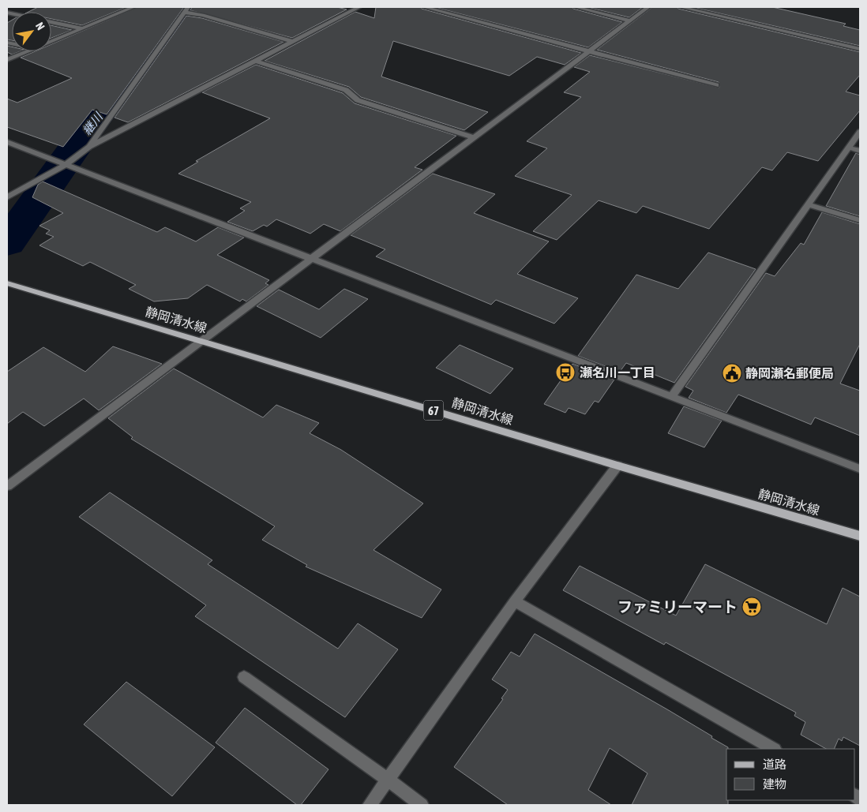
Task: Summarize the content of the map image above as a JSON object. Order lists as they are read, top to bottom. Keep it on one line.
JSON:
{"streets":{"main road":["静岡清水線","67"]},"water":["継川"],"places":{"bus stop":["瀬名川一丁目"],"public building":["静岡瀬名郵便局"],"supermarket":["ファミリーマート"]},"legend":["道路","建物"],"north":"top right"}
